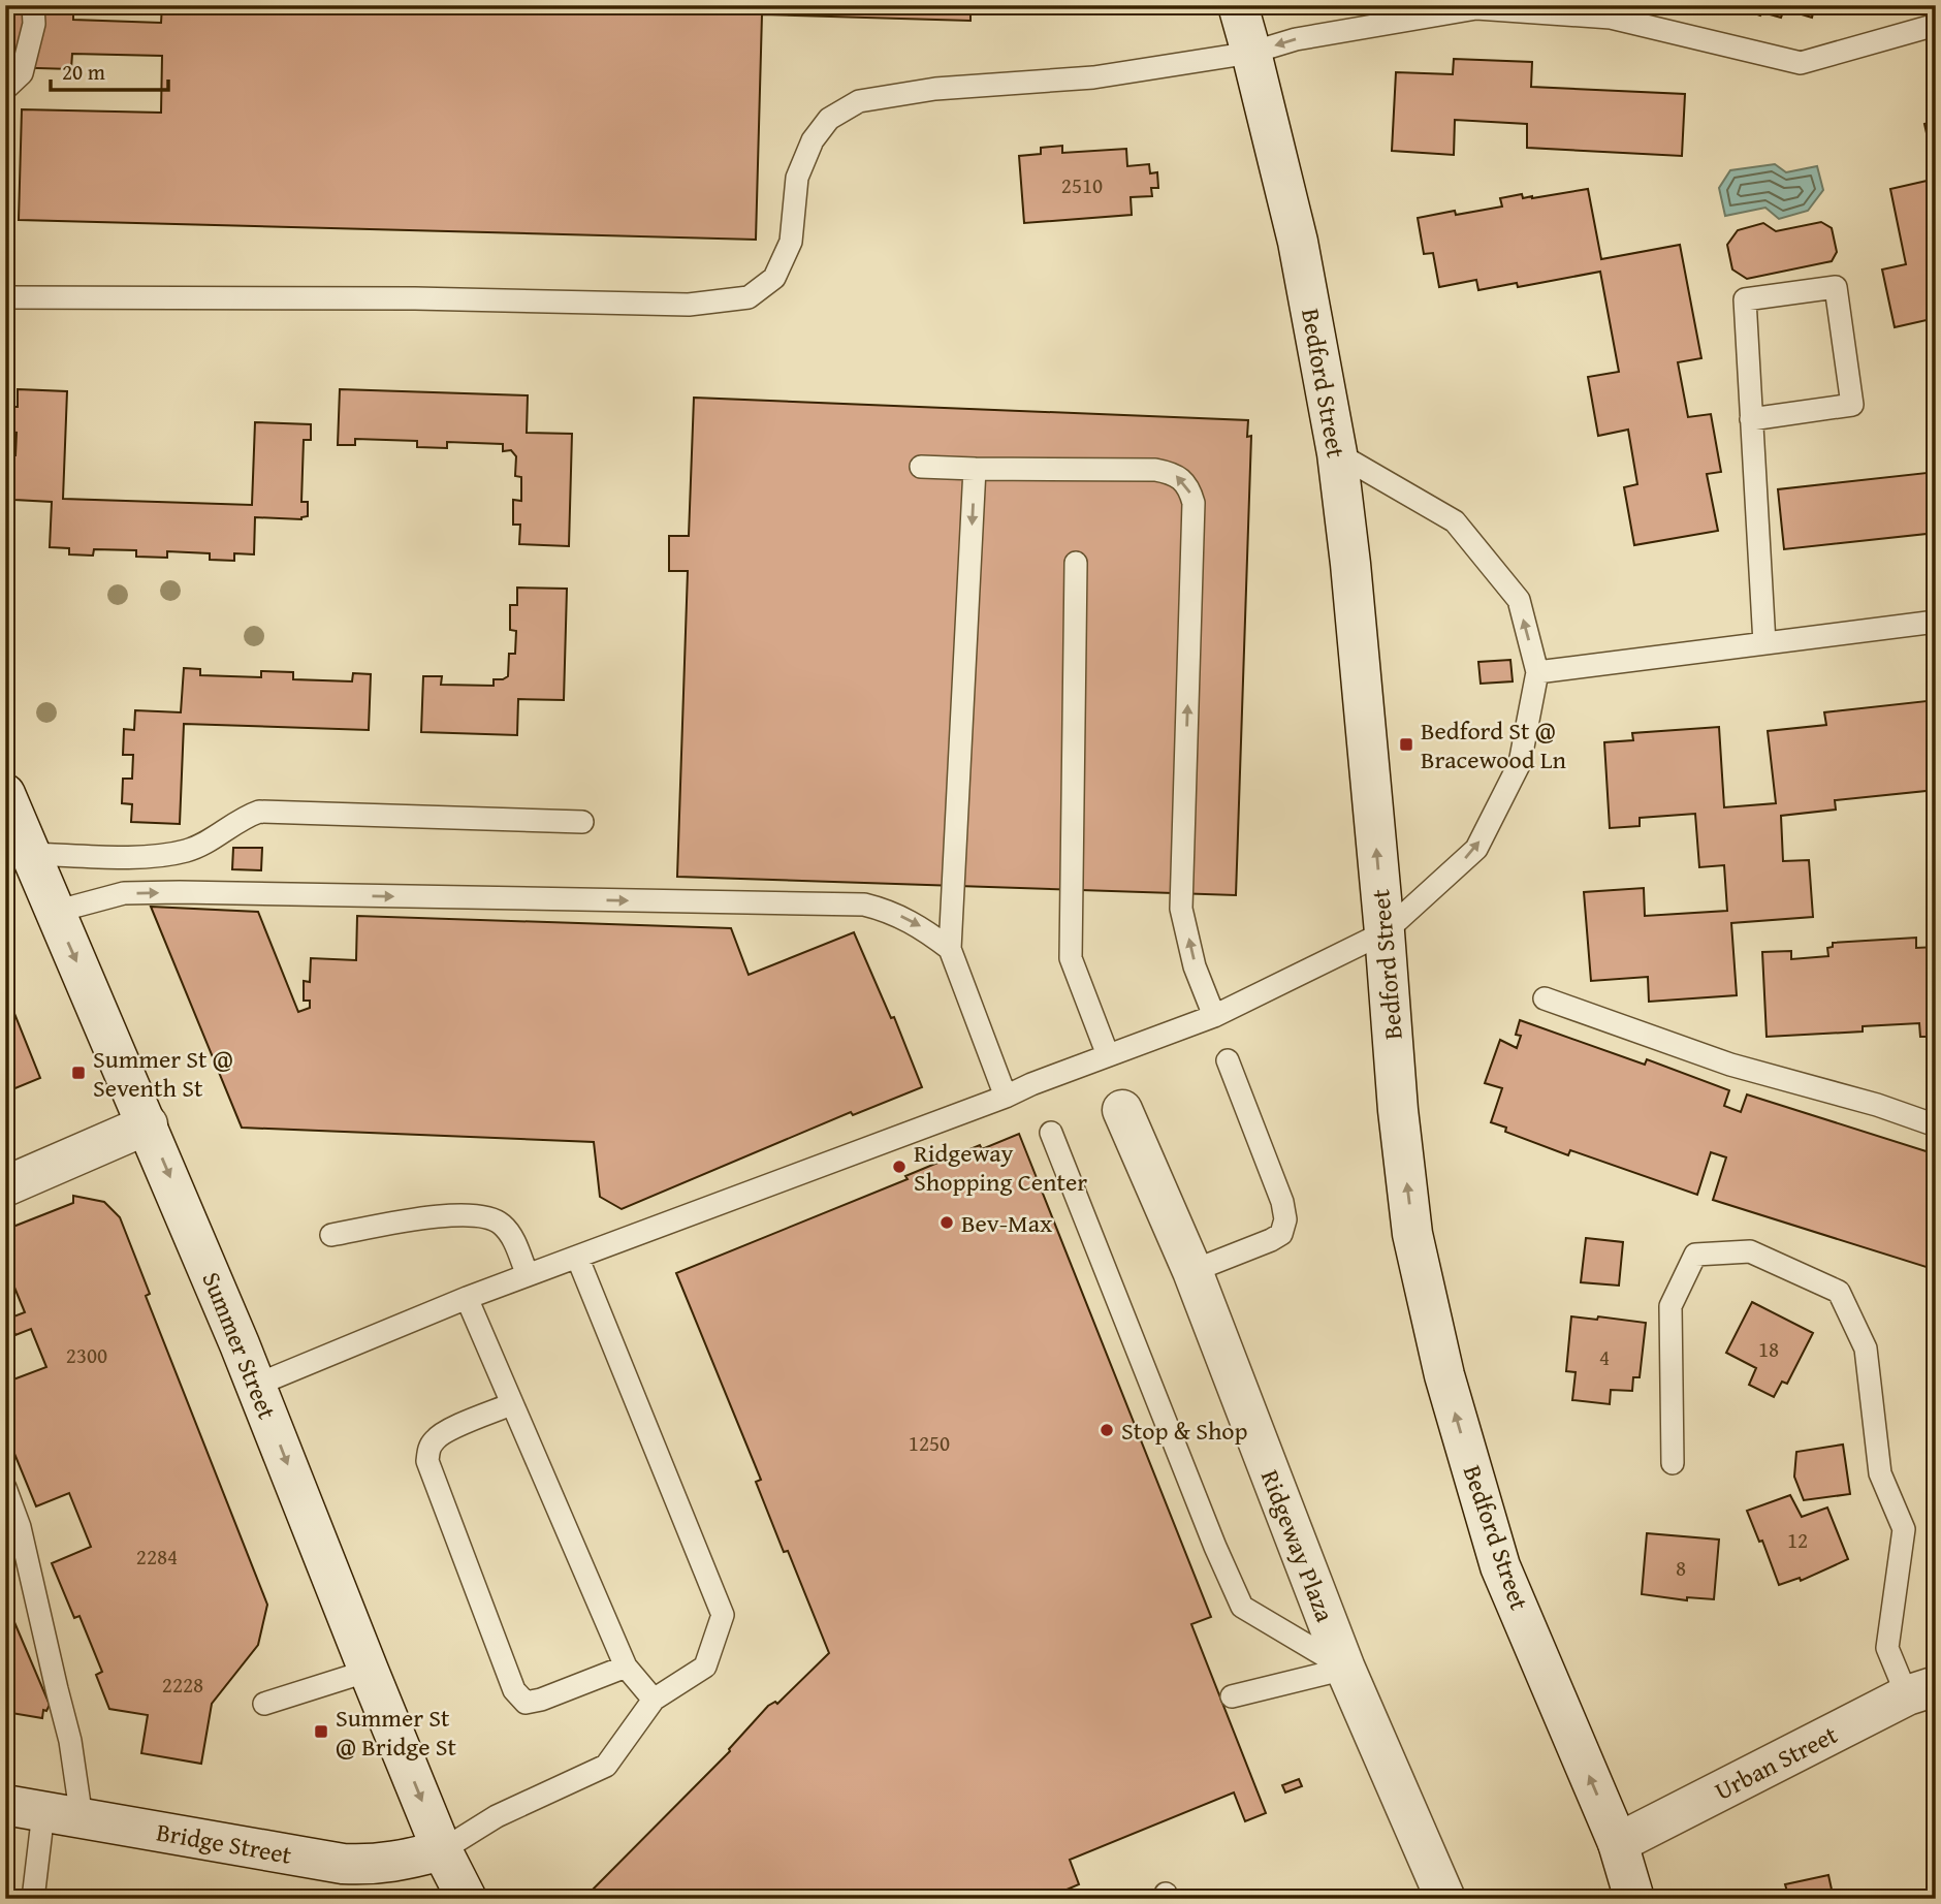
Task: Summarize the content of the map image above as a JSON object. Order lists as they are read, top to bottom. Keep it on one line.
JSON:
{"streets":{"main road":["Bedford Street","Summer Street","Ridgeway Plaza","Urban Street","Bridge Street"]},"crossings":[["Bedford Street","Urban Street"],["Summer Street","Bridge Street"]],"one_way":["Bedford Street","Summer Street"],"places":{"transit":["Bedford St @ Bracewood Ln","Summer St @ Seventh St","Summer St @ Bridge St"],"other":["Ridgeway Shopping Center","Bev-Max","Stop & Shop"]},"house_numbers":["2510","18","2300","4","1250","12","2284","8","2228"],"scale_bar":"20 m"}
